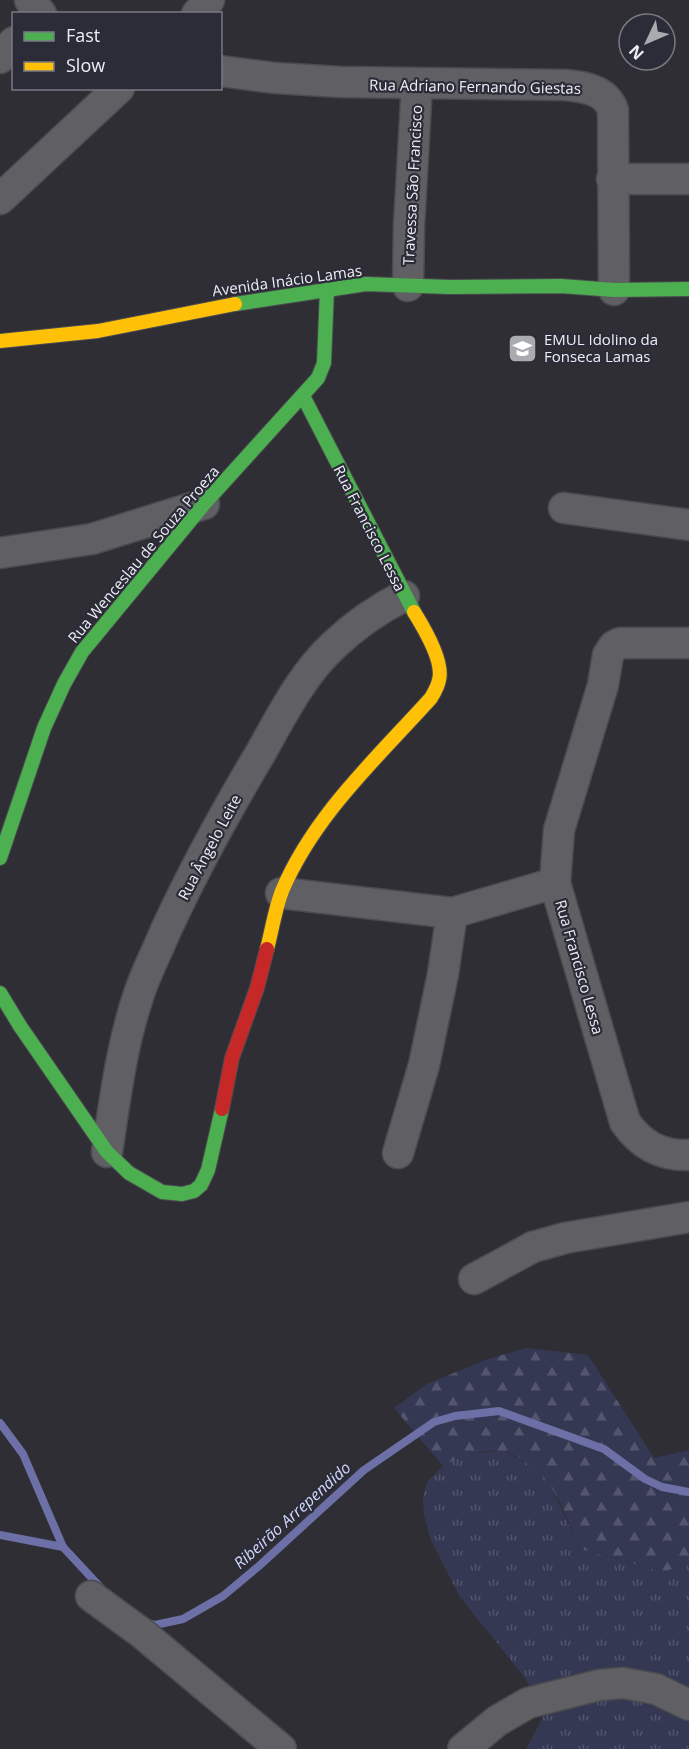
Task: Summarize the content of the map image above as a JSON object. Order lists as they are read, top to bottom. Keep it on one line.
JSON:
{"streets":{"street":["Rua Adriano Fernando Giestas","Travessa São Francisco","Avenida Inácio Lamas","Rua Francisco Lessa","Rua Wenceslau de Souza Proeza","Rua Ângelo Leite"]},"crossings":[["Rua Adriano Fernando Giestas","Travessa São Francisco"],["Rua Adriano Fernando Giestas","Avenida Inácio Lamas"],["Travessa São Francisco","Avenida Inácio Lamas"],["Avenida Inácio Lamas","Rua Wenceslau de Souza Proeza"],["Rua Francisco Lessa","Rua Wenceslau de Souza Proeza"],["Rua Francisco Lessa","Rua Ângelo Leite"]],"water":["Ribeirão Arrependido"],"places":{"school or university":["EMUL Idolino da Fonseca Lamas"]},"legend":["Fast","Slow"],"north":"bottom left"}
